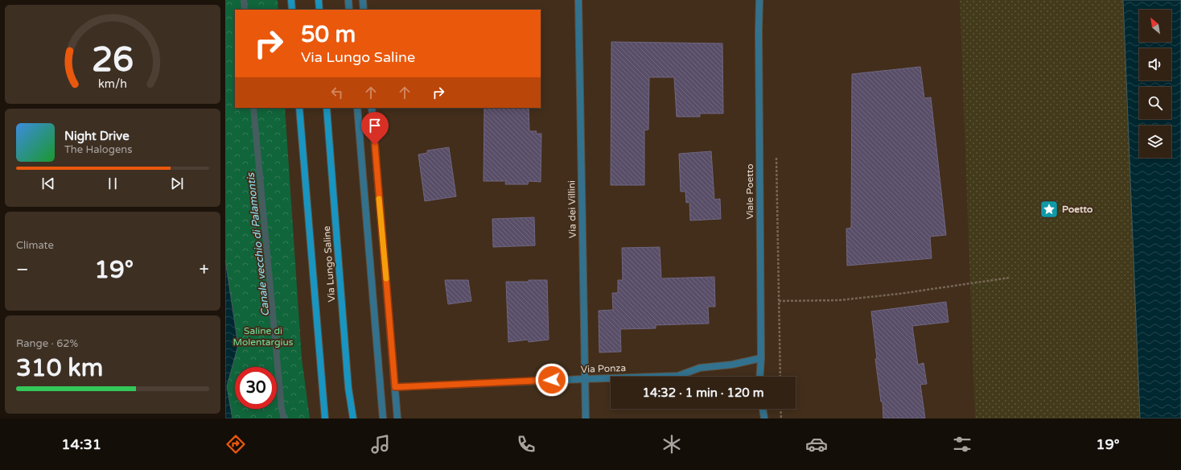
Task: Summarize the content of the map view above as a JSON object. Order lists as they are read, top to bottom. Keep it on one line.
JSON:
{"streets":{"main road":["Via Lungo Saline"],"street":["Viale Poetto","Via dei Villini","Via Ponza"]},"crossings":[["Viale Poetto","Via Ponza"],["Via dei Villini","Via Ponza"]],"water":["Canale vecchio di Palamontis"],"parks":["Saline di Molentargius"],"places":{"place":["Poetto"]},"north":"top left","page":{"turn":["50 m","Via Lungo Saline"],"song":["Night Drive","The Halogens"],"tile":["Climate",["Range · 62%","310 km"]],"heat":["−","19°","+"],"limit":"30","trip":"14:32 · 1 min · 120 m","tabs":["14:31","19°"],"gauge":["26","km/h"]}}
